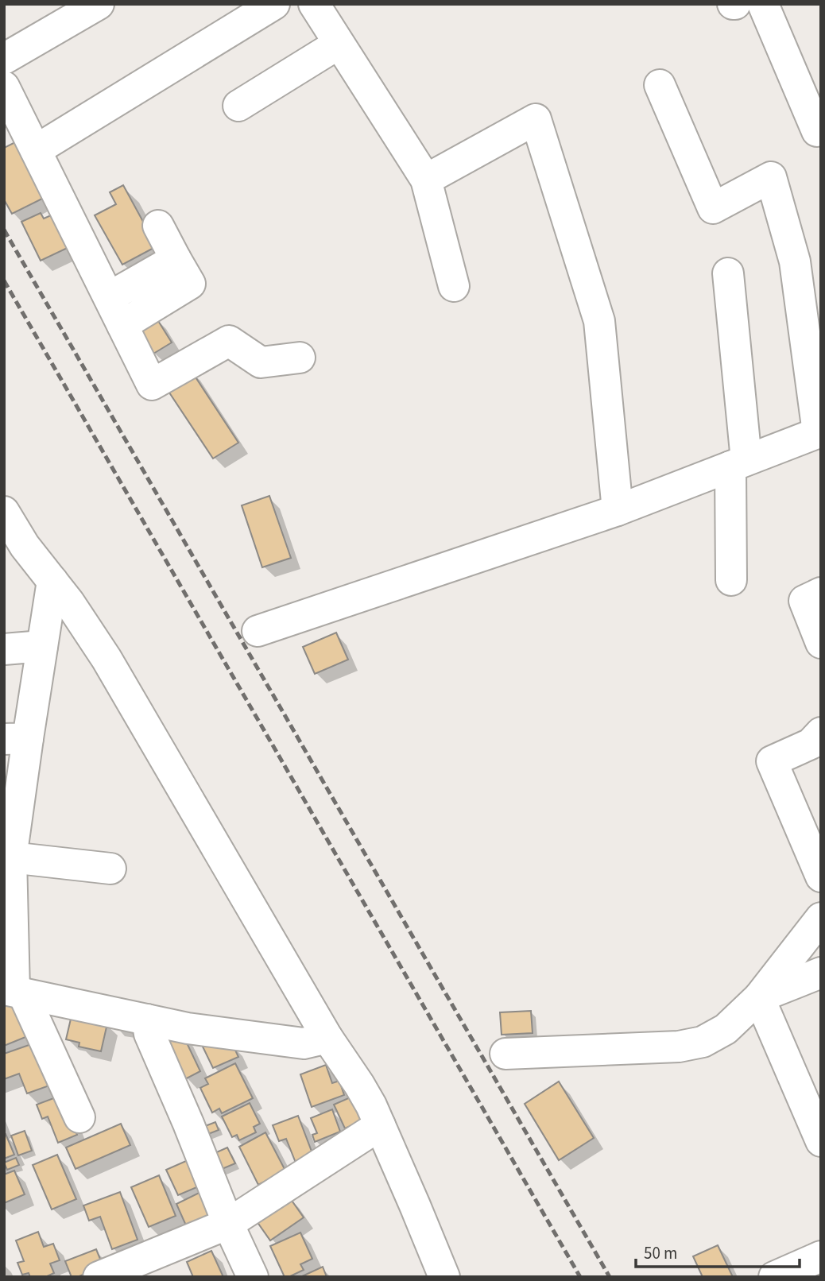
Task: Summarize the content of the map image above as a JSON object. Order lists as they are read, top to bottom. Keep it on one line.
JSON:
{"scale_bar":"50 m"}
